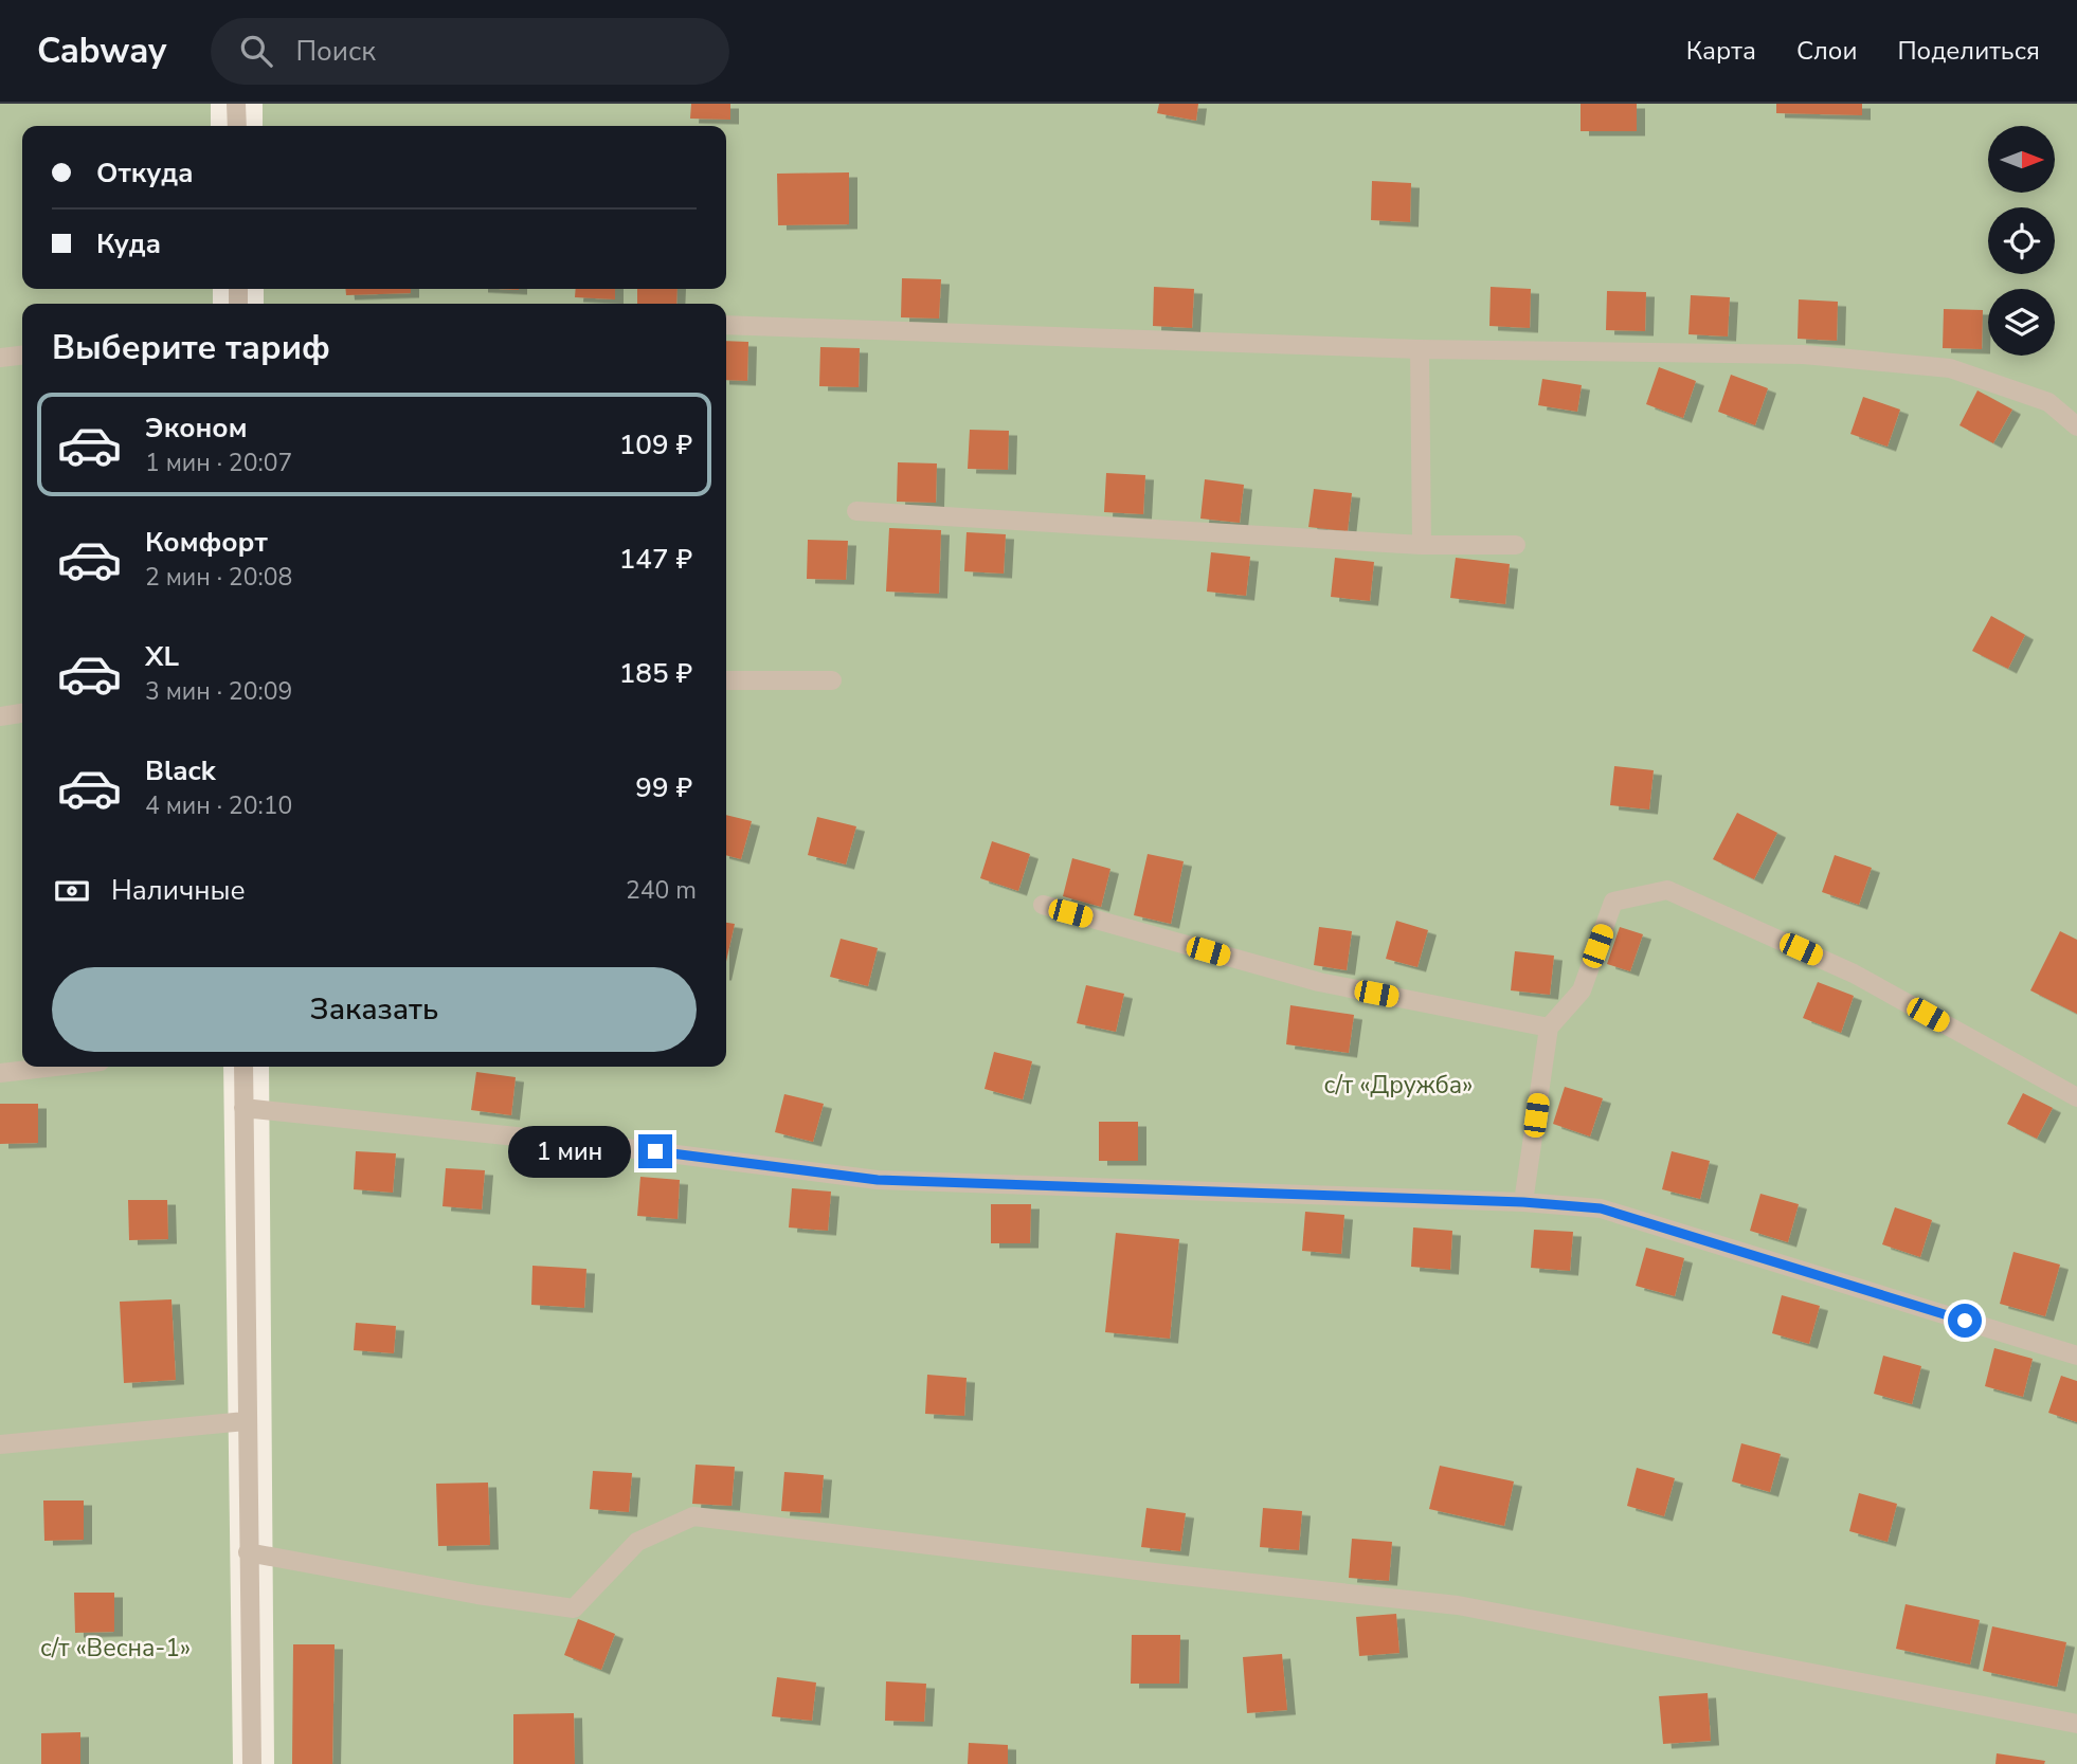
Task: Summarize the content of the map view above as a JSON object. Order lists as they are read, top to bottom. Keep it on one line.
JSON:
{"parks":["с/т «Дружба»","с/т «Весна-1»"],"north":"right","page":{"header":"Cabway","search":"Поиск","nav":["Карта","Слои","Поделиться"],"banner":["Откуда","Куда"],"heading":"Выберите тариф","list":[{"name":"Эконом","note":"1 мин · 20:07","value":"109 ₽"},{"name":"Комфорт","note":"2 мин · 20:08","value":"147 ₽"},{"name":"XL","note":"3 мин · 20:09","value":"185 ₽"},{"name":"Black","note":"4 мин · 20:10","value":"99 ₽"}],"pay":["Наличные","240 m"],"buttons":"Заказать","bubble":"1 мин"}}
